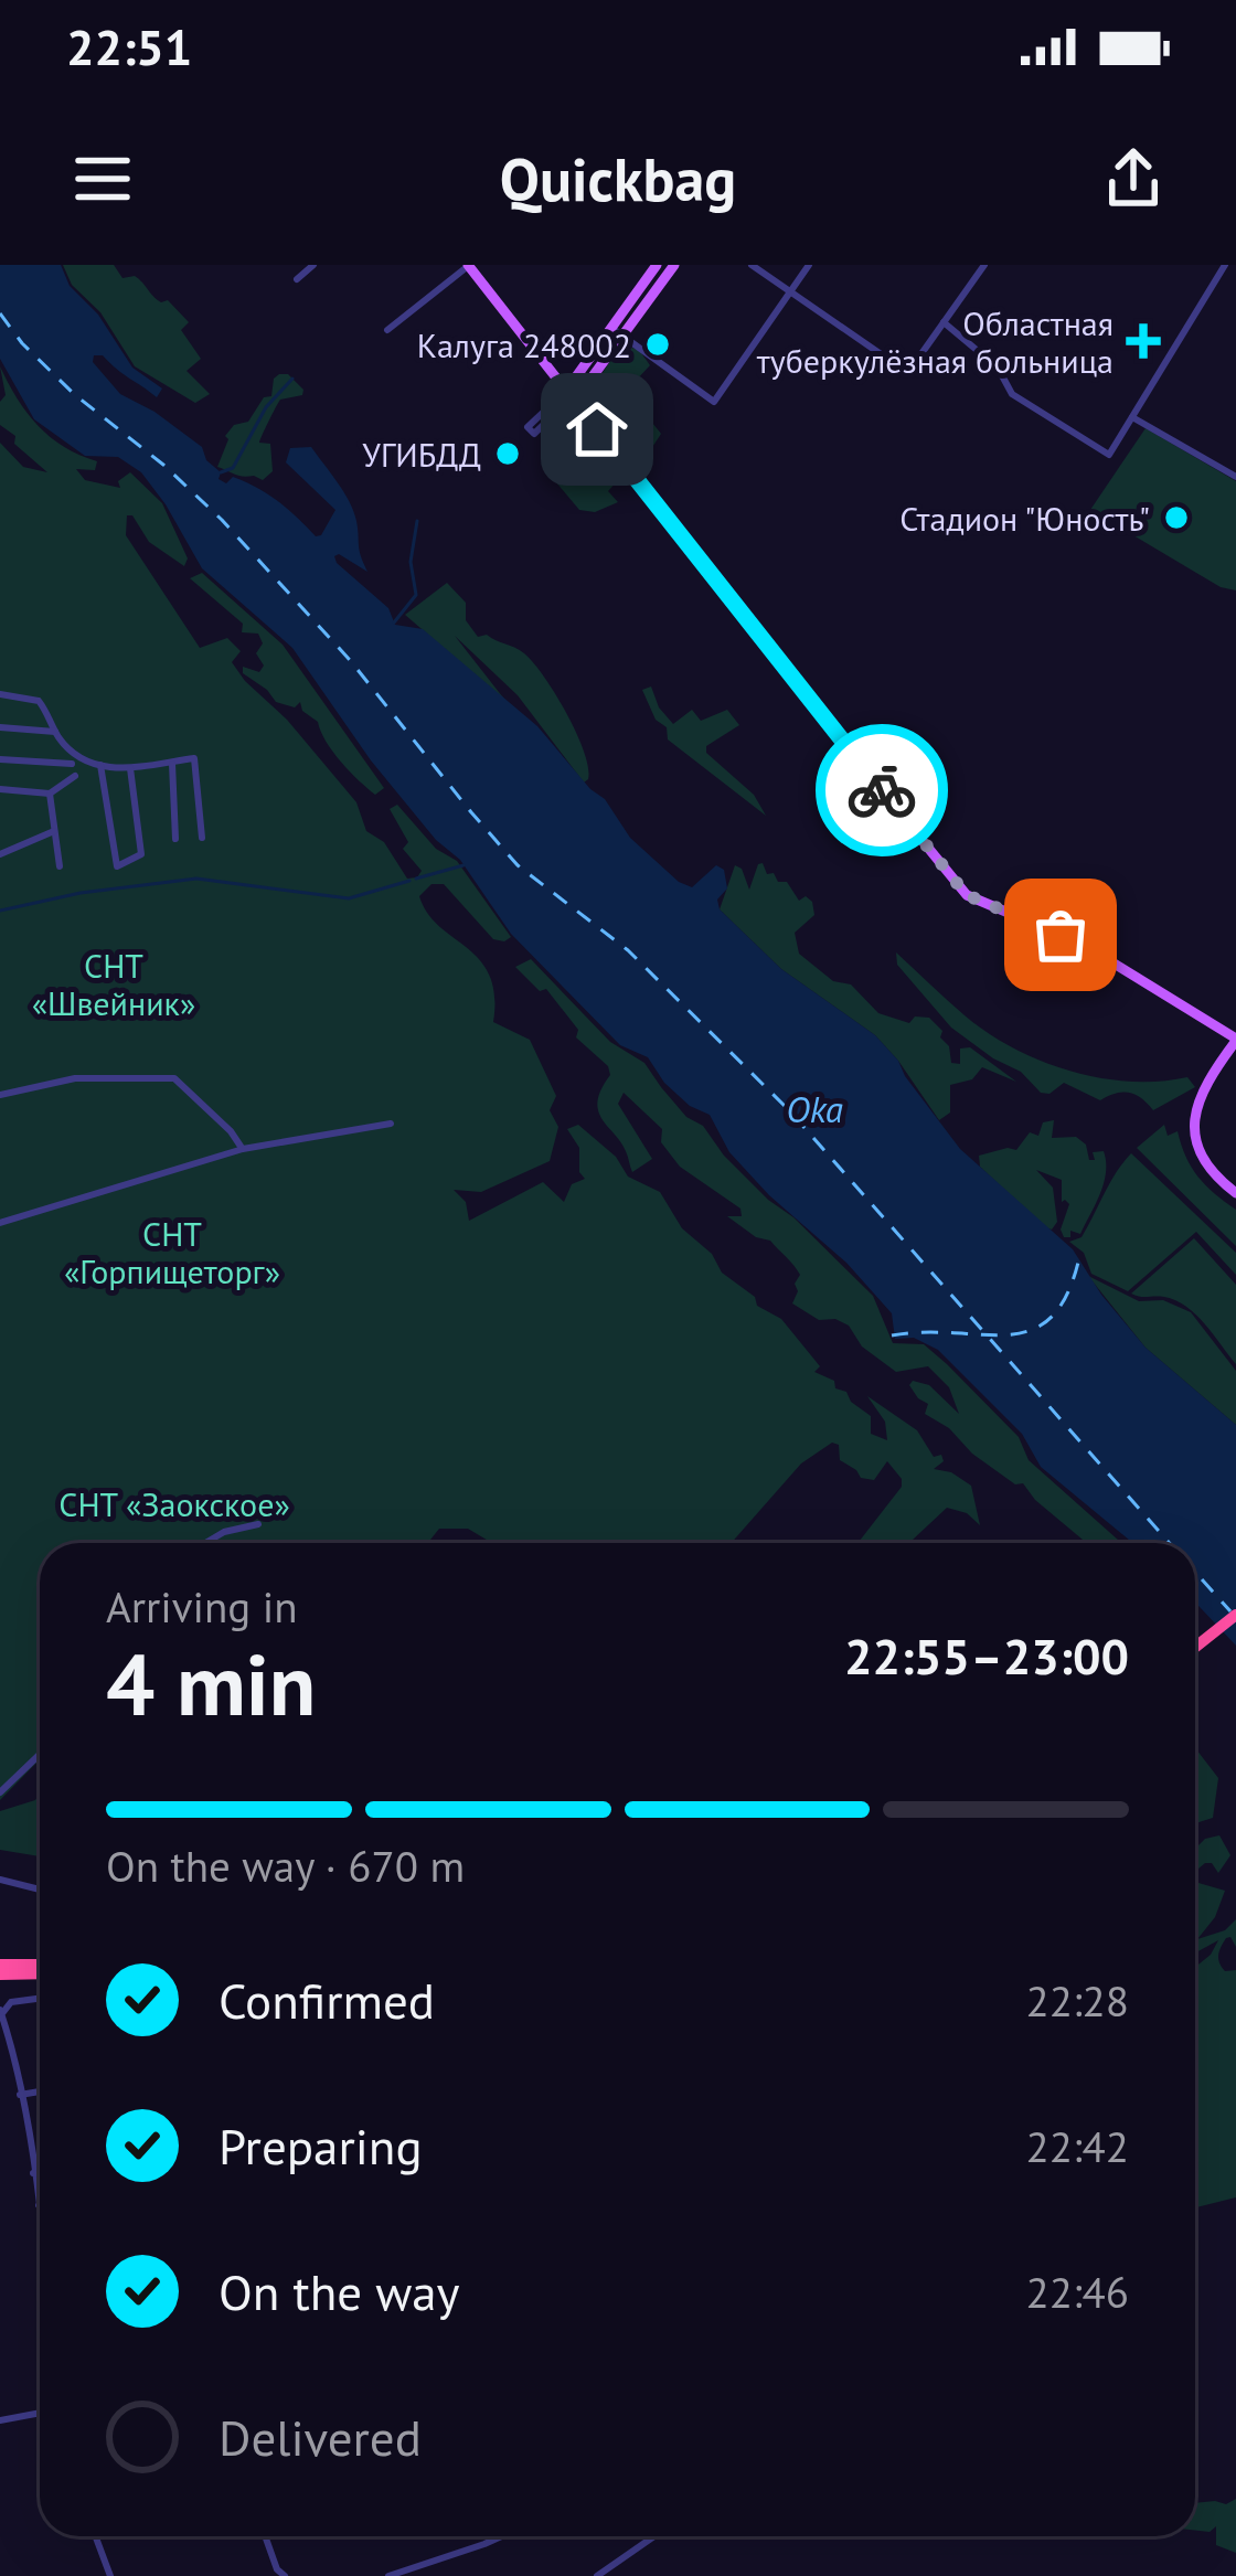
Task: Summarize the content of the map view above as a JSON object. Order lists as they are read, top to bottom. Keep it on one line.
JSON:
{"water":["Oka"],"parks":["СНТ «Швейник»","СНТ «Горпищеторг»","СНТ «Заокское»"],"places":{"health":["Областная туберкулёзная больница"],"other":["Калуга 248002","УГИБДД","Стадион \"Юность\""]},"page":{"status":"22:51","header":"Quickbag","heading":["4 min","Arriving in","22:55–23:00"],"bar":"On the way · 670 m","list":[["Confirmed","22:28"],["Preparing","22:42"],["On the way","22:46"],"Delivered"]}}
